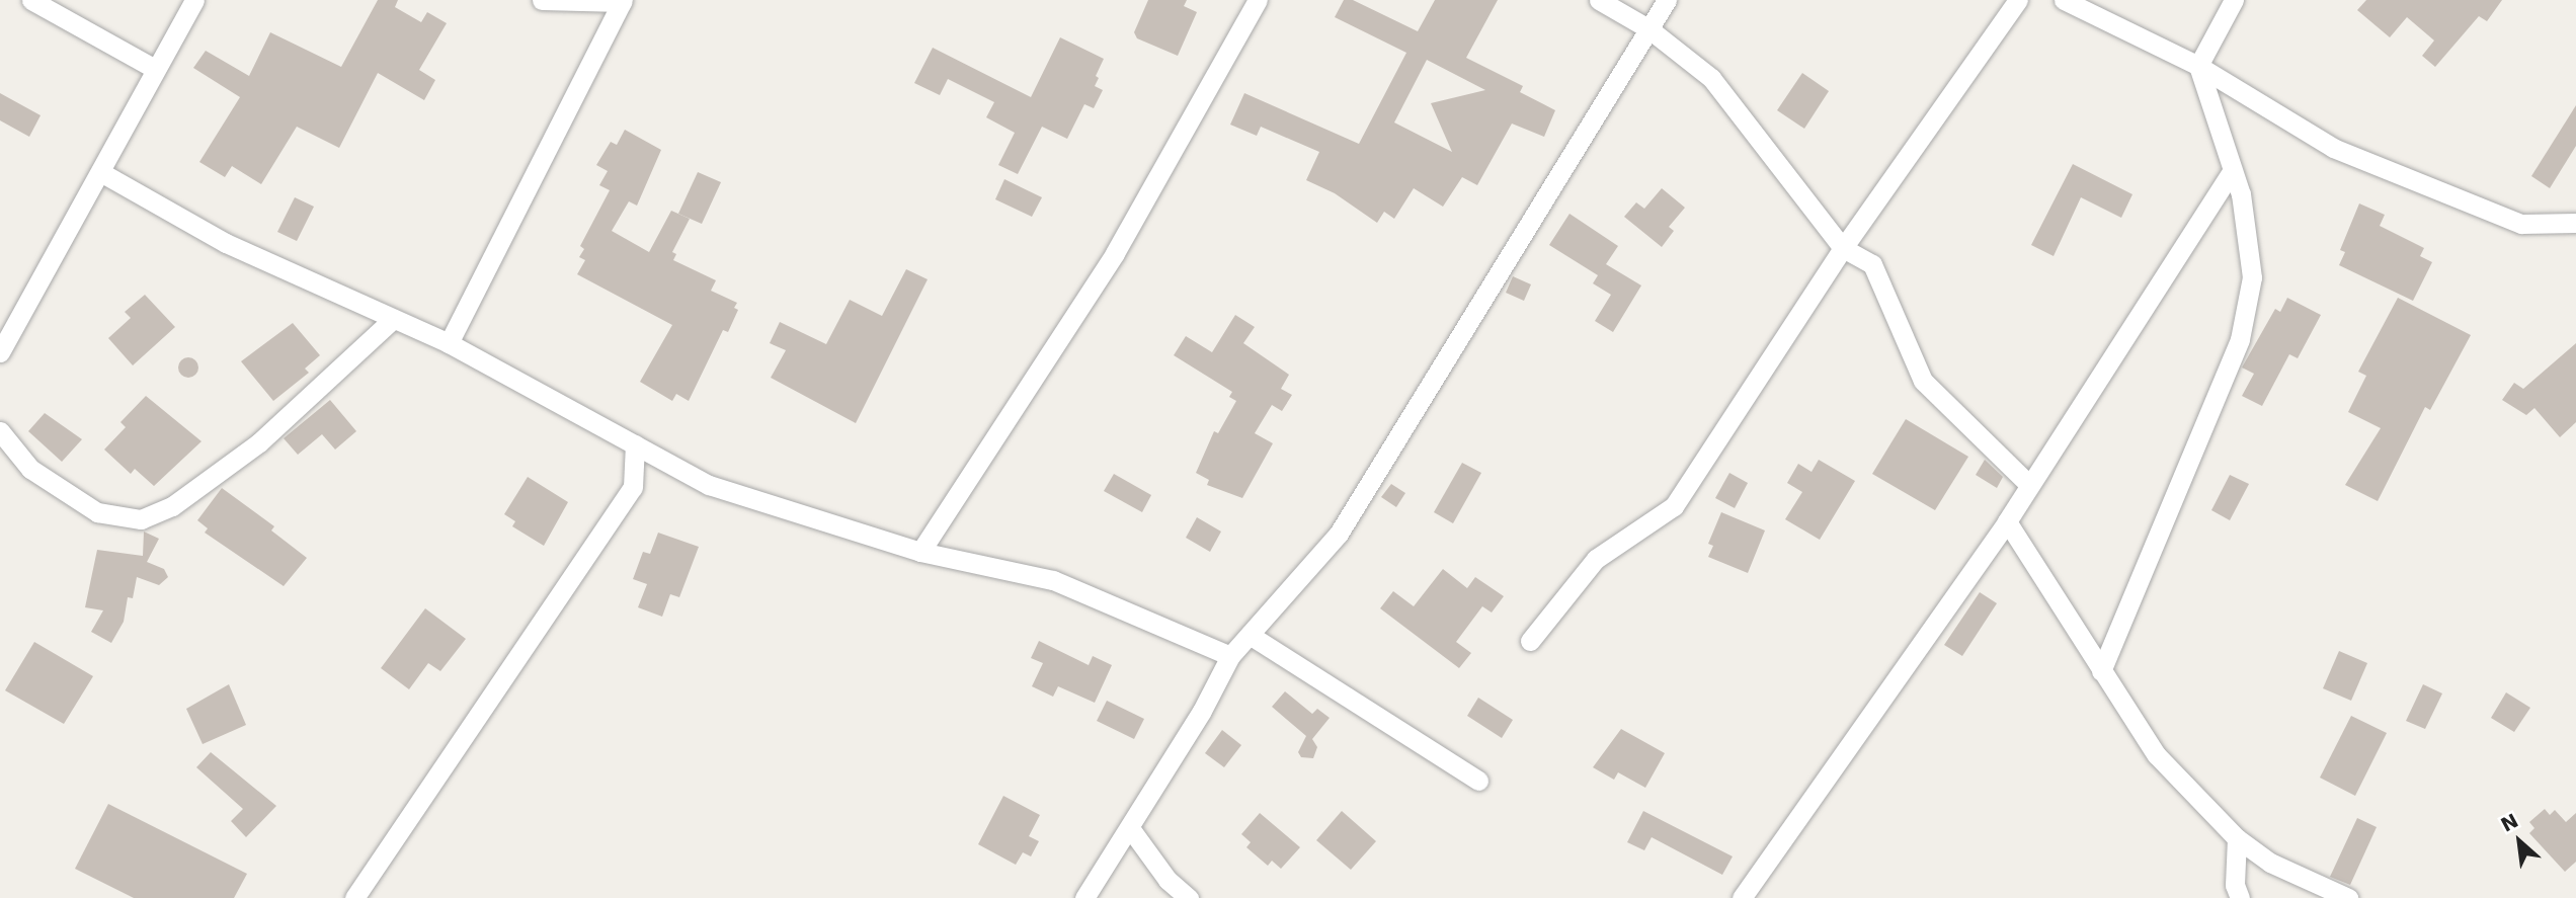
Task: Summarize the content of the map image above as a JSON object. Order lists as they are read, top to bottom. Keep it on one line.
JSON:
{"north":"top left"}
